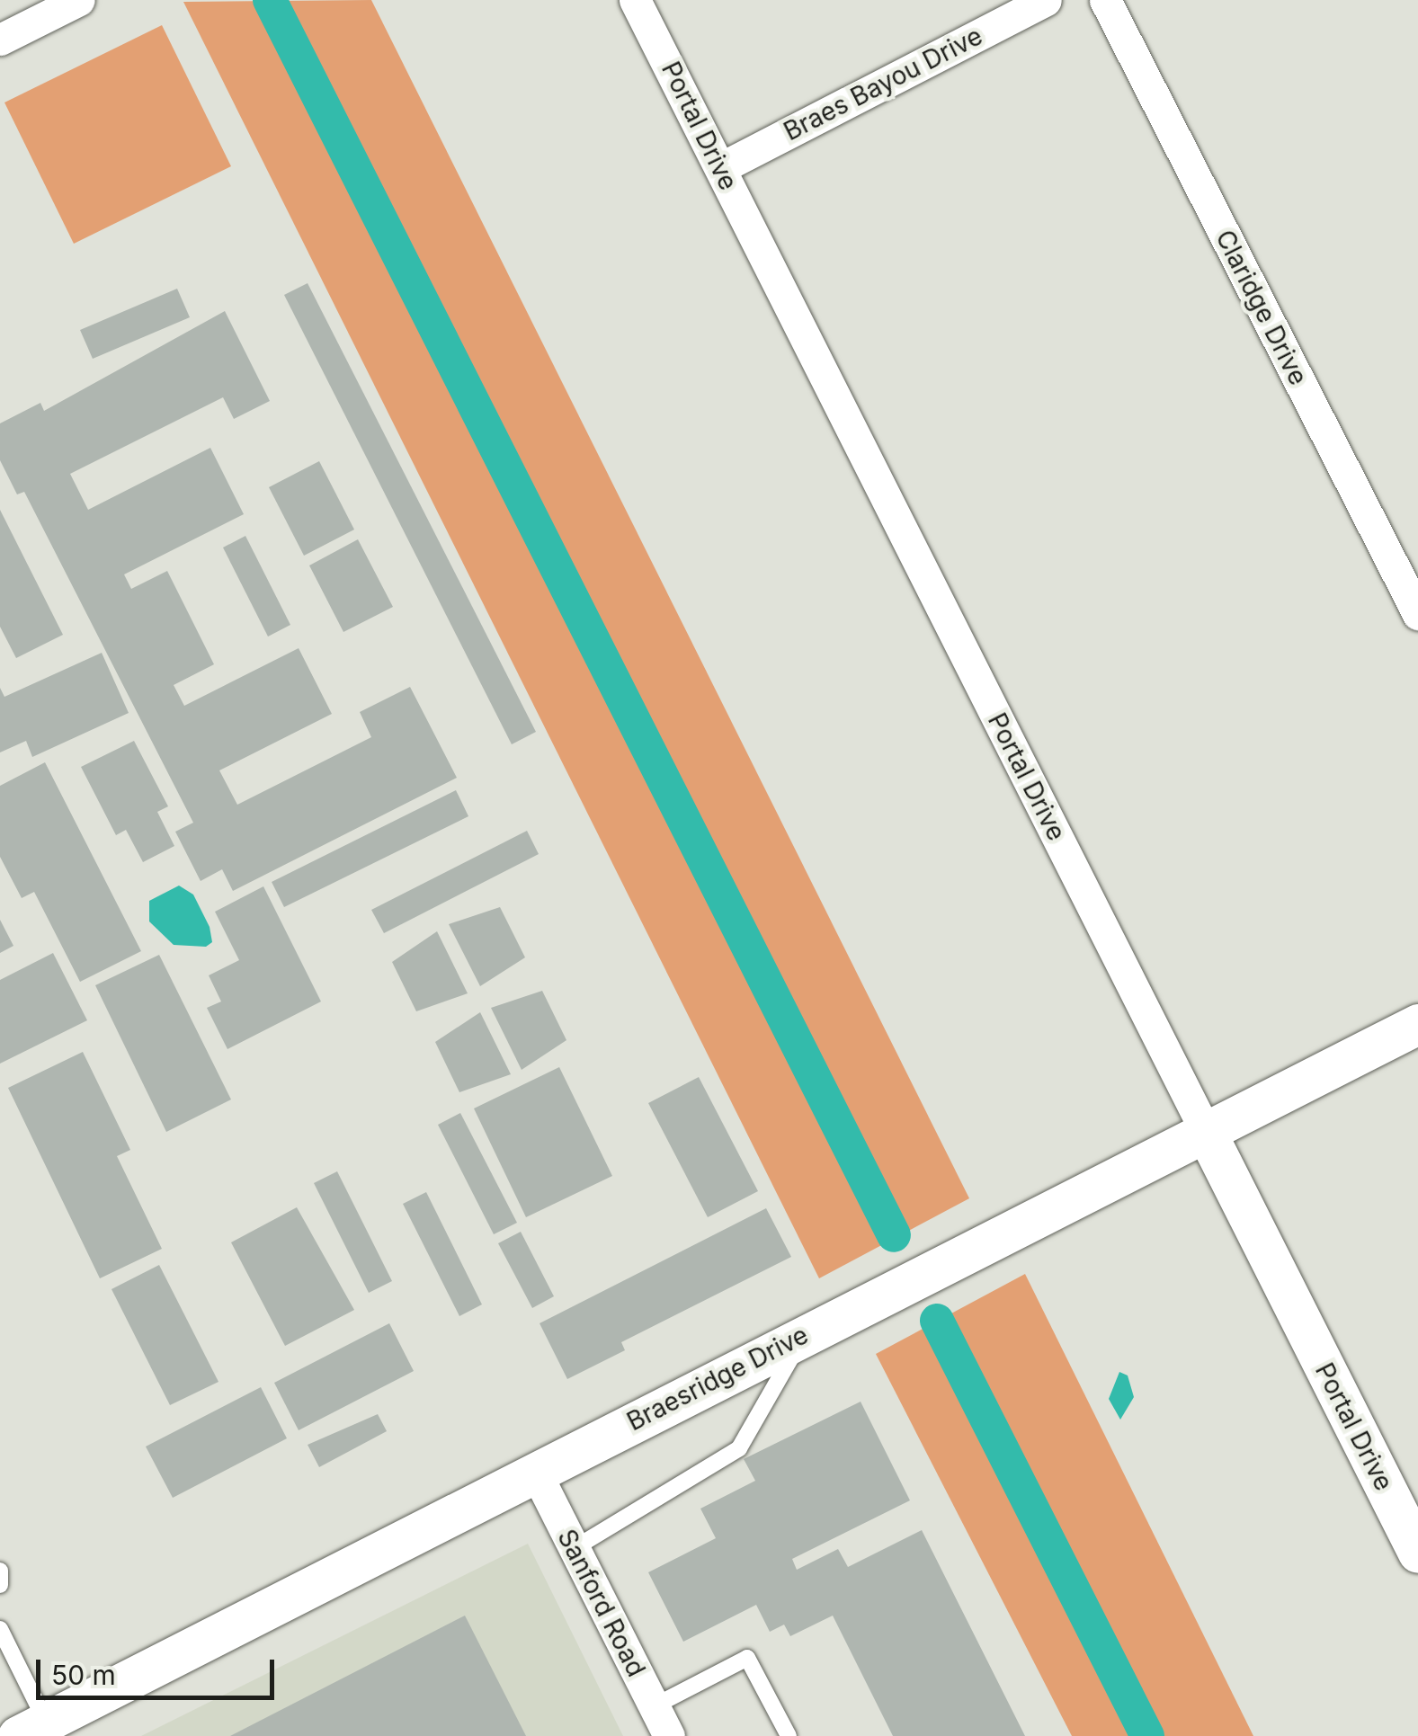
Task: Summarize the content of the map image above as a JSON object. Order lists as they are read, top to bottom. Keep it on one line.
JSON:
{"streets":{"street":["Braes Bayou Drive","Portal Drive","Claridge Drive","Braesridge Drive","Sanford Road"]},"crossings":[["Braes Bayou Drive","Portal Drive"],["Portal Drive","Braesridge Drive"],["Braesridge Drive","Sanford Road"]],"scale_bar":"50 m"}
